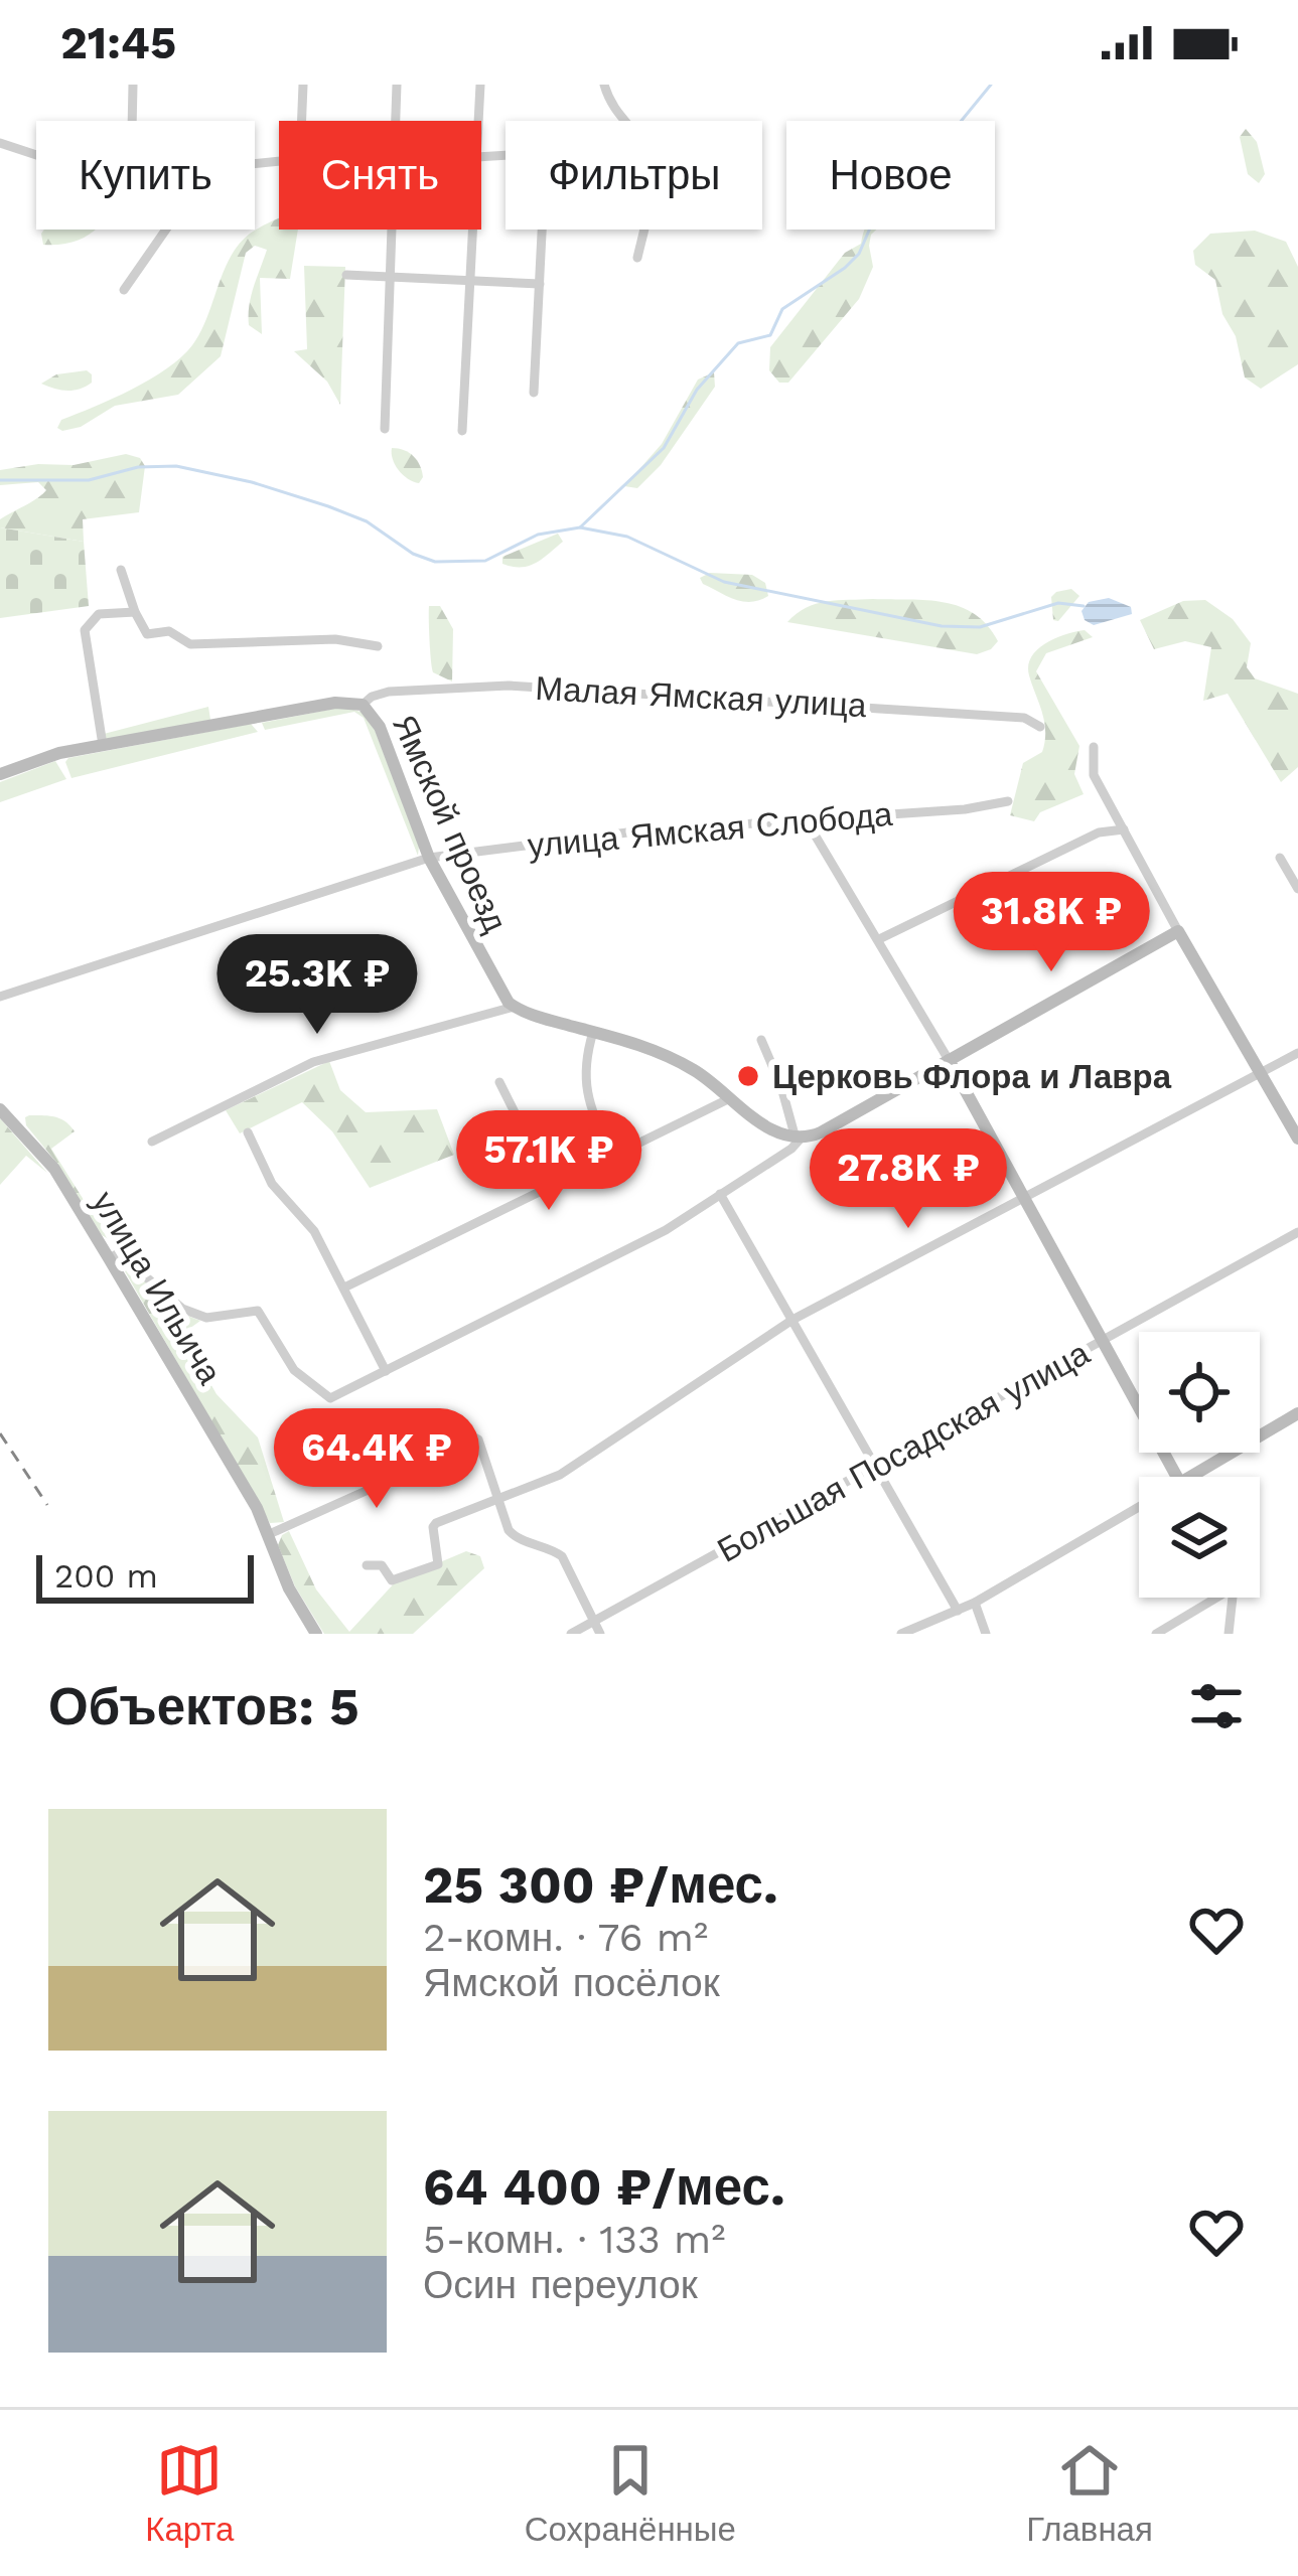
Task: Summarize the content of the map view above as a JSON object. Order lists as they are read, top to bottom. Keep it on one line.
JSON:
{"streets":{"main road":["Ямской проезд","улица Ильича"],"street":["Малая Ямская улица","улица Ямская Слобода","Большая Посадская улица"]},"crossings":[["Малая Ямская улица","Ямской проезд"],["Ямской проезд","улица Ямская Слобода"]],"places":["Церковь Флора и Лавра"],"scale_bar":"200 m","page":{"status":"21:45","chip":["Купить","Снять","Фильтры","Новое"],"price":["31.8K ₽","25.3K ₽","57.1K ₽","27.8K ₽","64.4K ₽"],"scale":"200 m","heading":"Объектов: 5","list":[{"name":"25 300 ₽/мес.","note":"2-комн. · 76 m² · Ямской посёлок"},{"name":"64 400 ₽/мес.","note":"5-комн. · 133 m² · Осин переулок"}],"tabs":["Карта","Сохранённые","Главная"]}}
